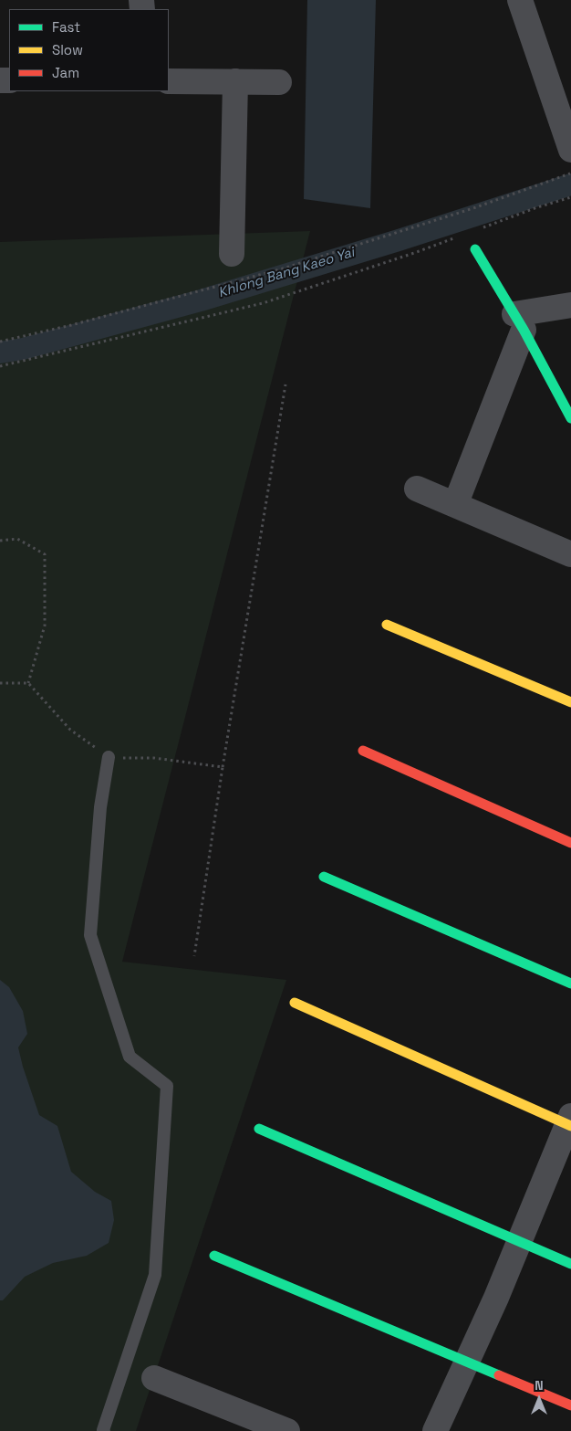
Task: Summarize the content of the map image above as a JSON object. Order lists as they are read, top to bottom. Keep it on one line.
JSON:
{"water":["Khlong Bang Kaeo Yai"],"legend":["Fast","Slow","Jam"],"north":"top"}
